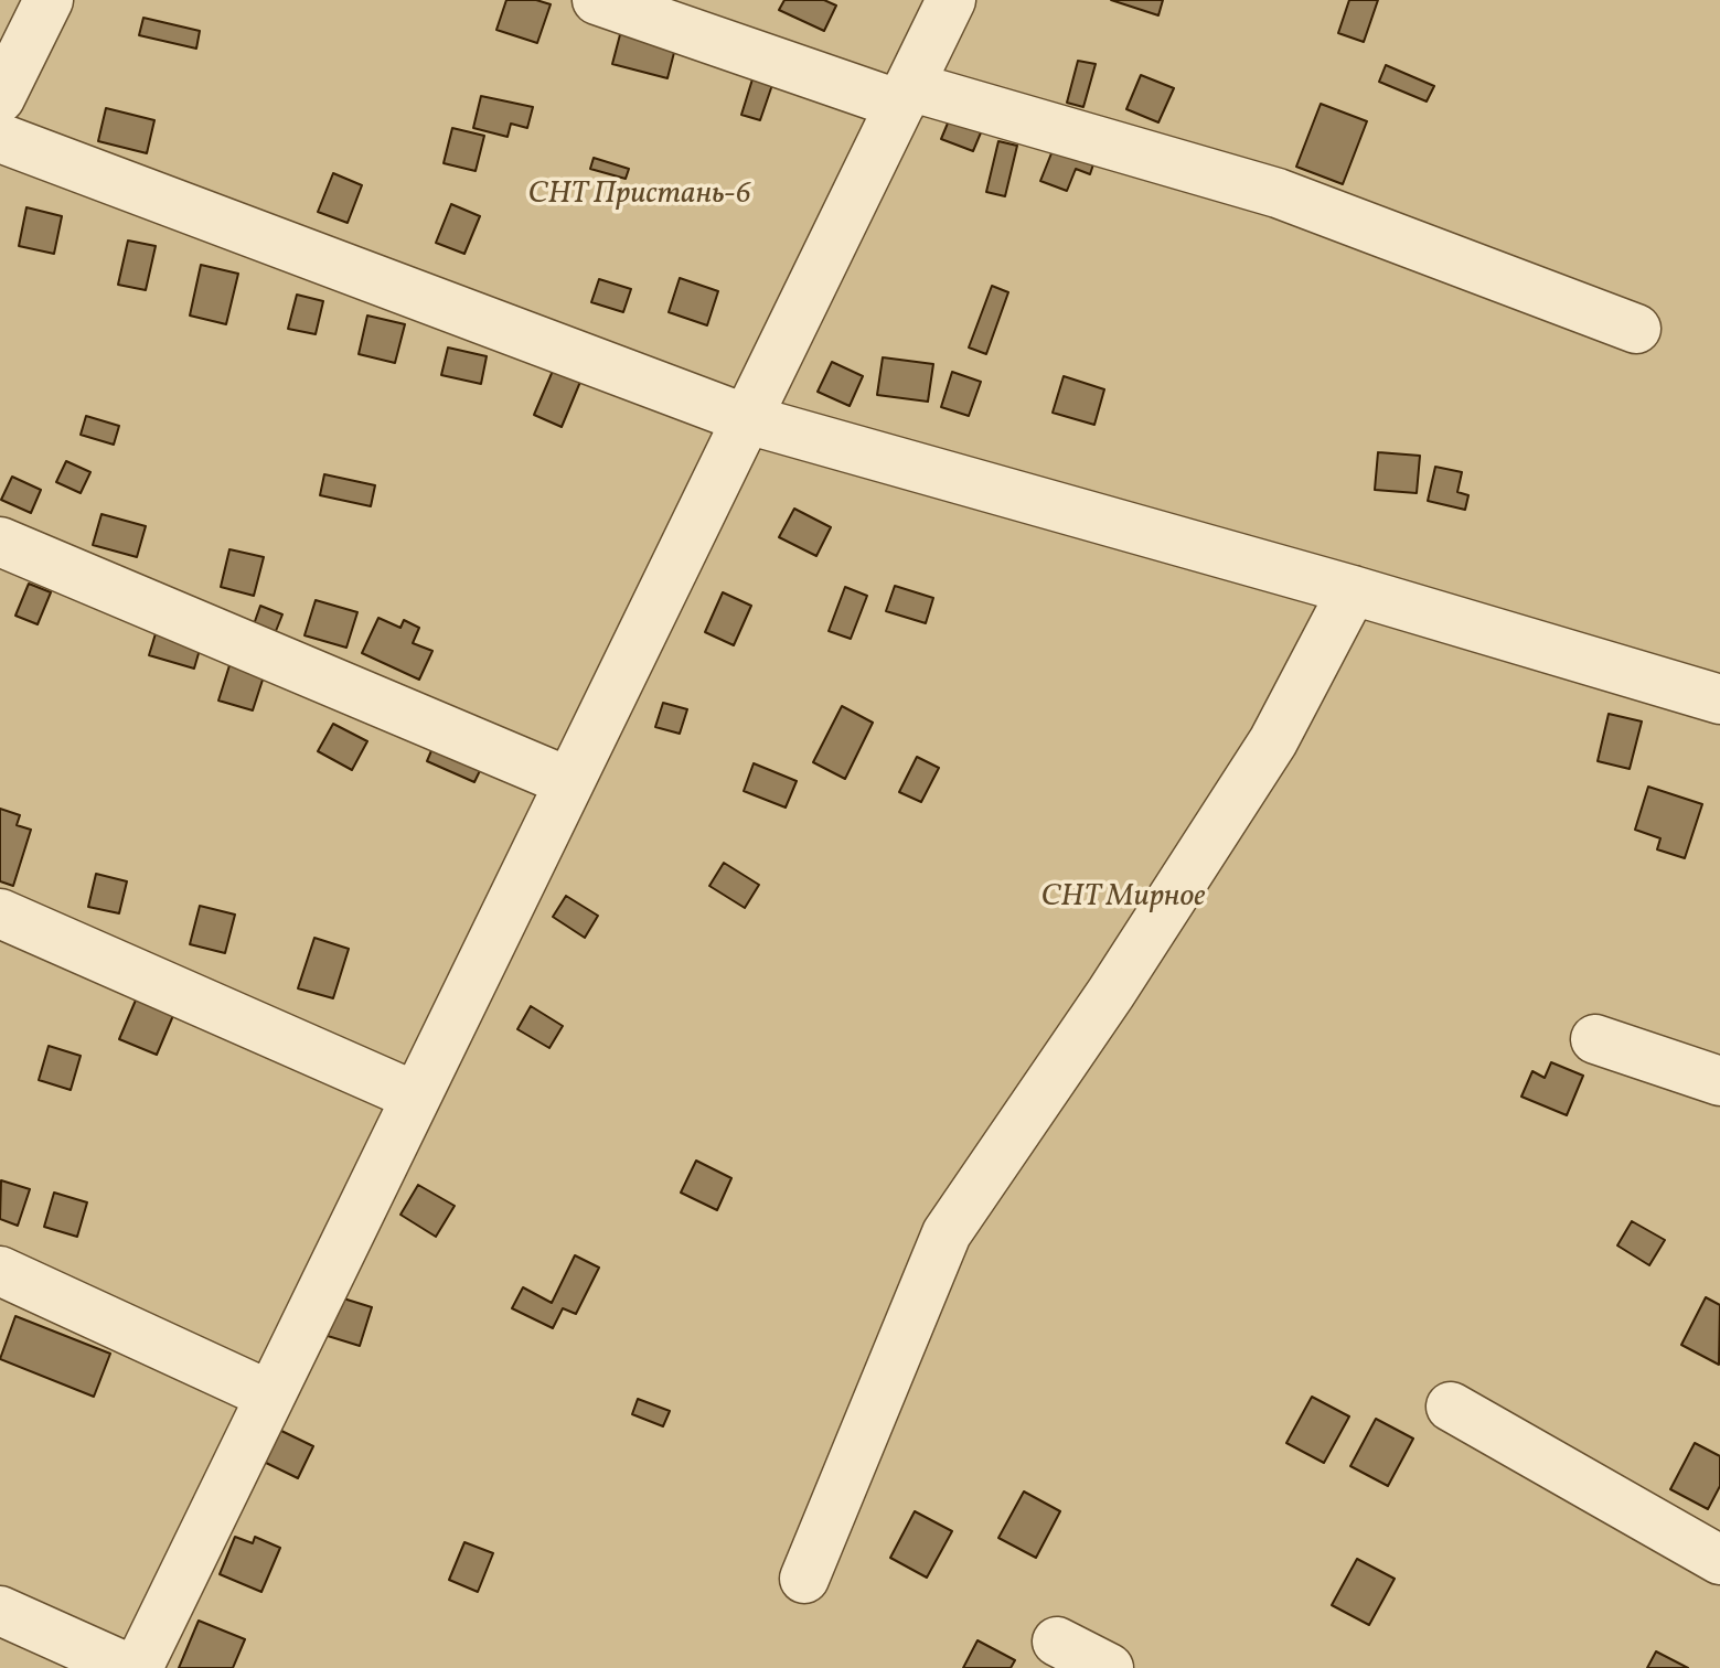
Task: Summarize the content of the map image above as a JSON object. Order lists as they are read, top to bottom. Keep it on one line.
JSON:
{"parks":["СНТ Пристань-6","СНТ Мирное"]}
